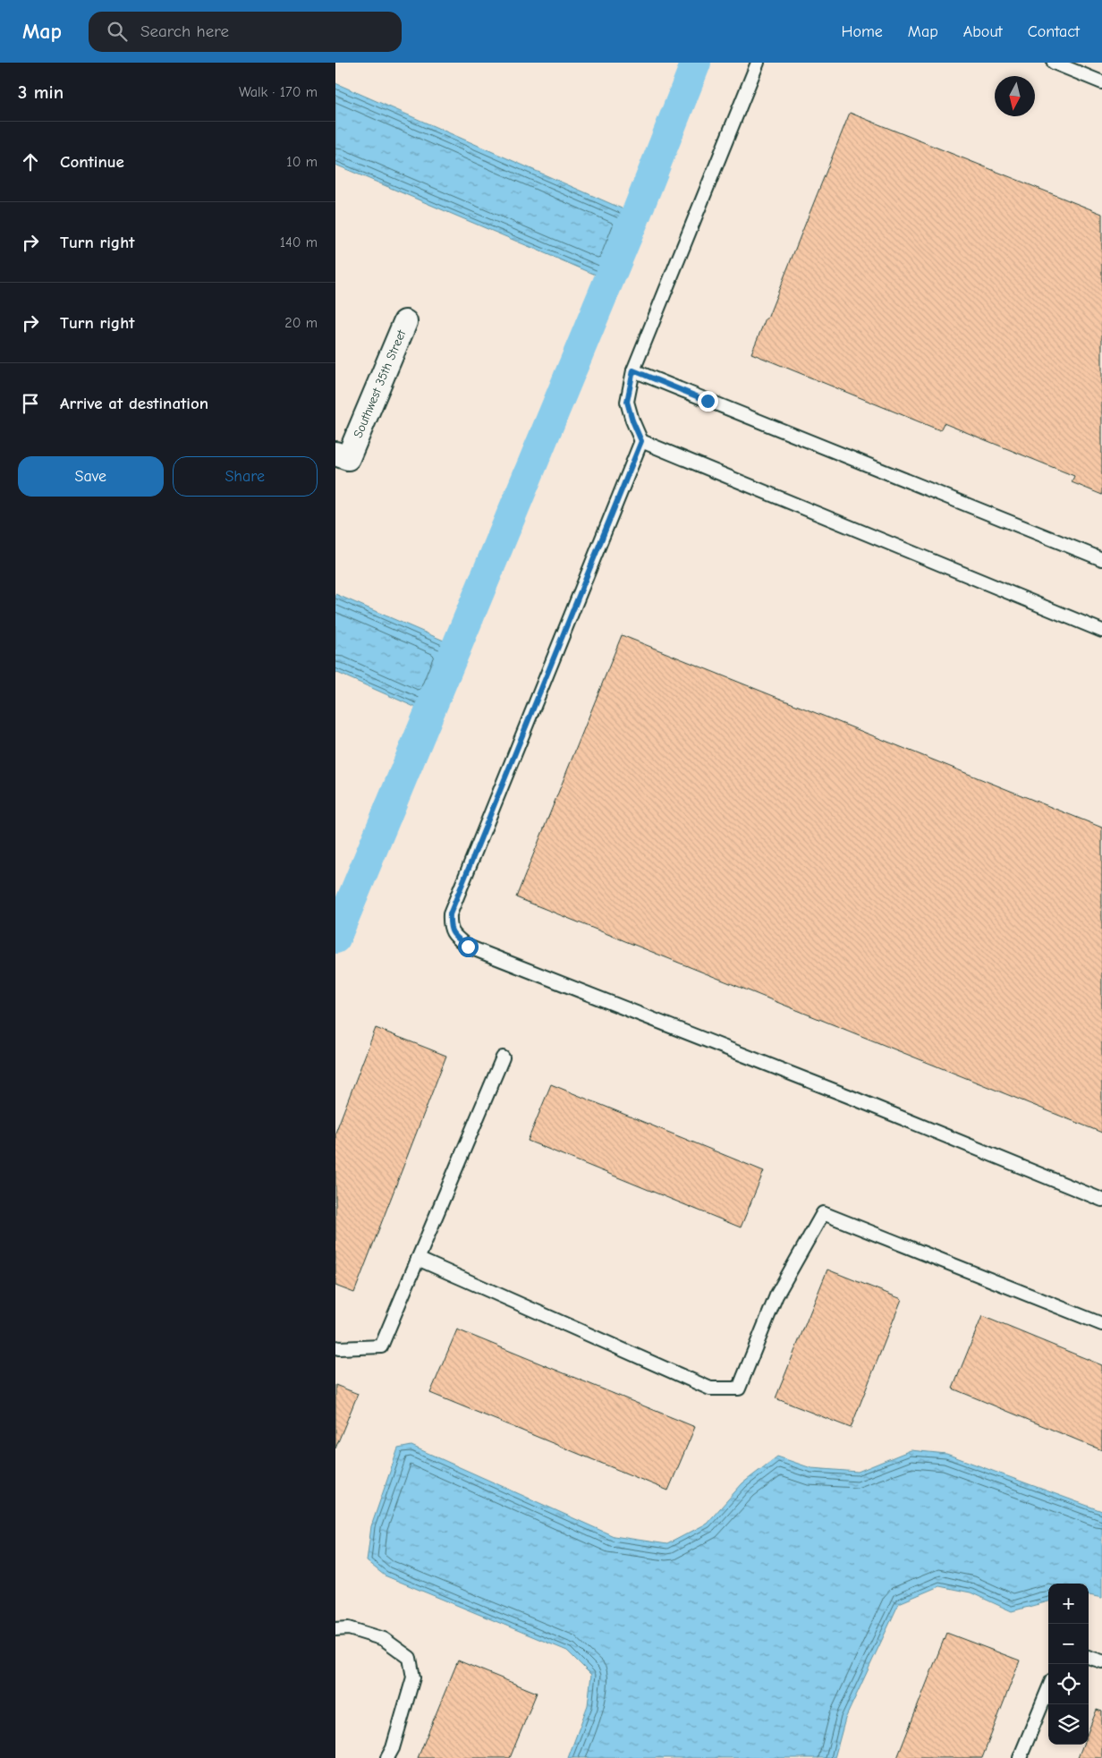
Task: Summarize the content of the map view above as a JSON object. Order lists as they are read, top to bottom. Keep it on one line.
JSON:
{"streets":{"street":["Southwest 35th Street"]},"north":"bottom","page":{"header":"Map","search":"Search here","nav":["Home","Map","About","Contact"],"heading":["3 min","Walk · 170 m"],"list":[["Continue","10 m"],["Turn right","140 m"],["Turn right","20 m"],"Arrive at destination"],"buttons":["Save","Share"],"map_buttons":["+","−"]}}
